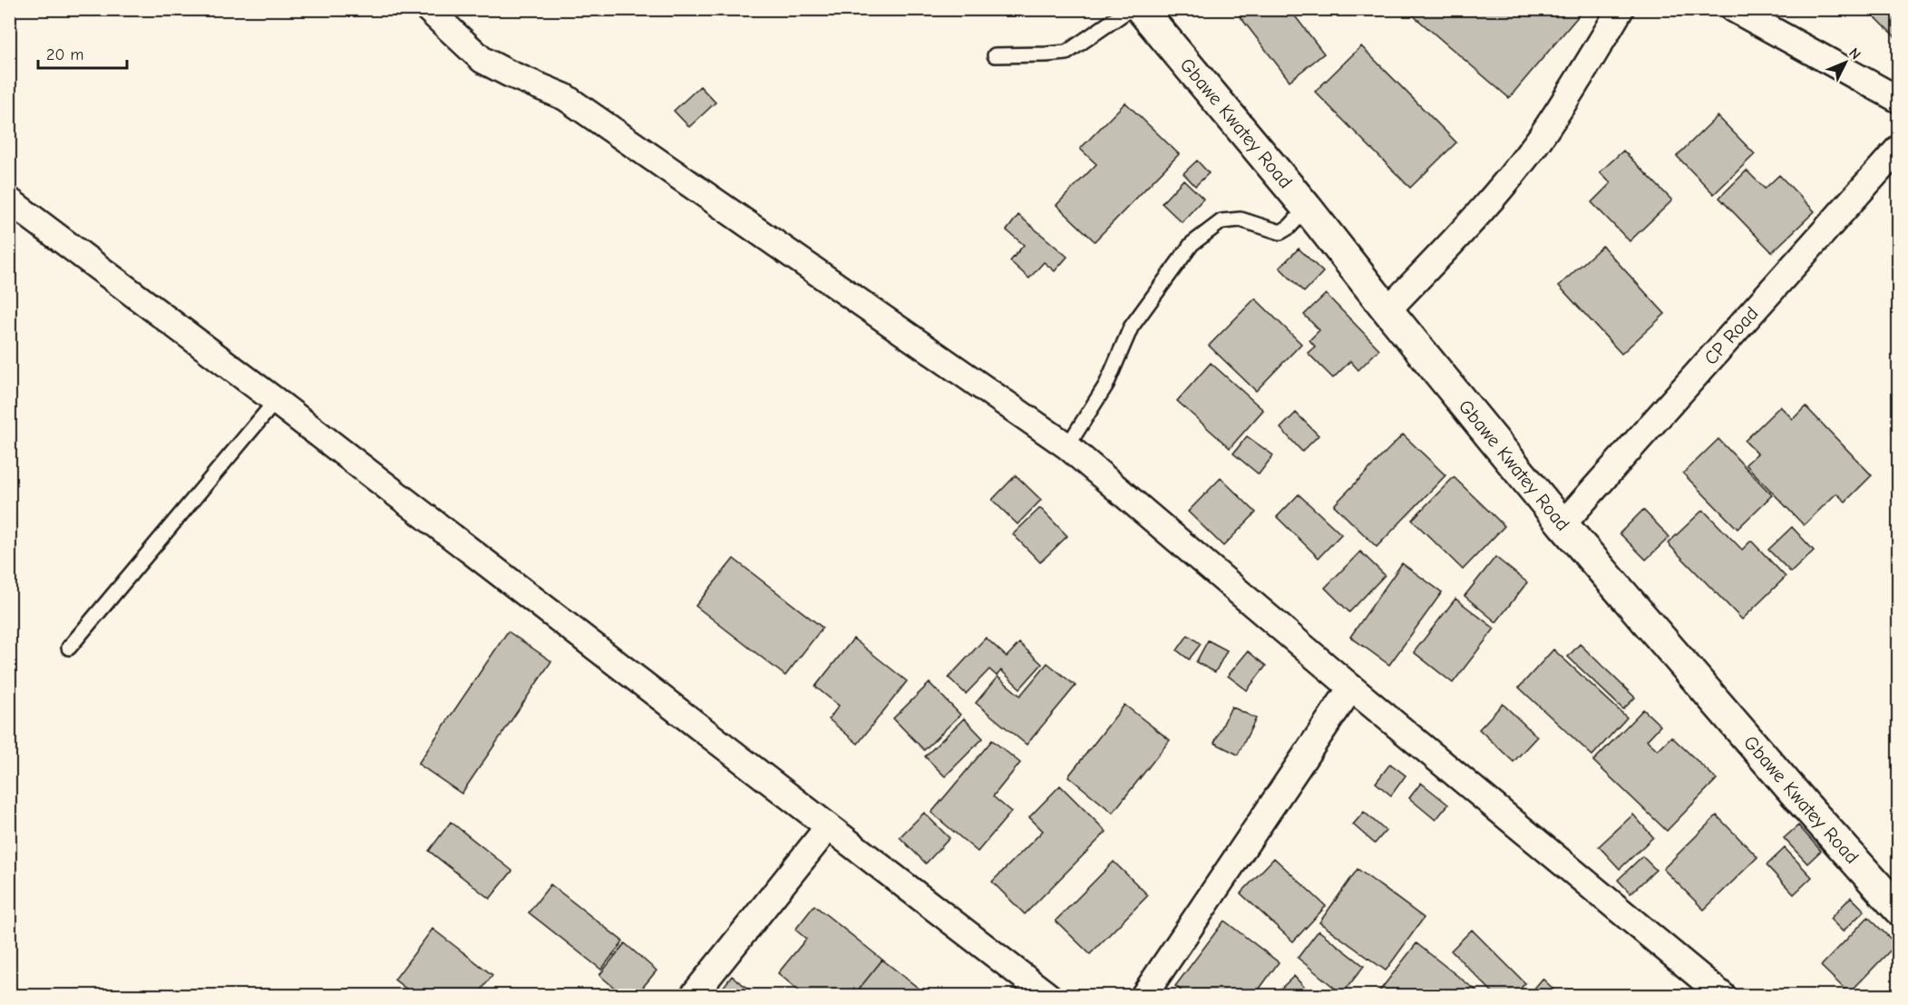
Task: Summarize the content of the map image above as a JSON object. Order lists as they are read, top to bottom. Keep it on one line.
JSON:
{"streets":{"street":["Gbawe Kwatey Road","CP Road"]},"crossings":[["Gbawe Kwatey Road","CP Road"]],"scale_bar":"20 m","north":"top right"}
